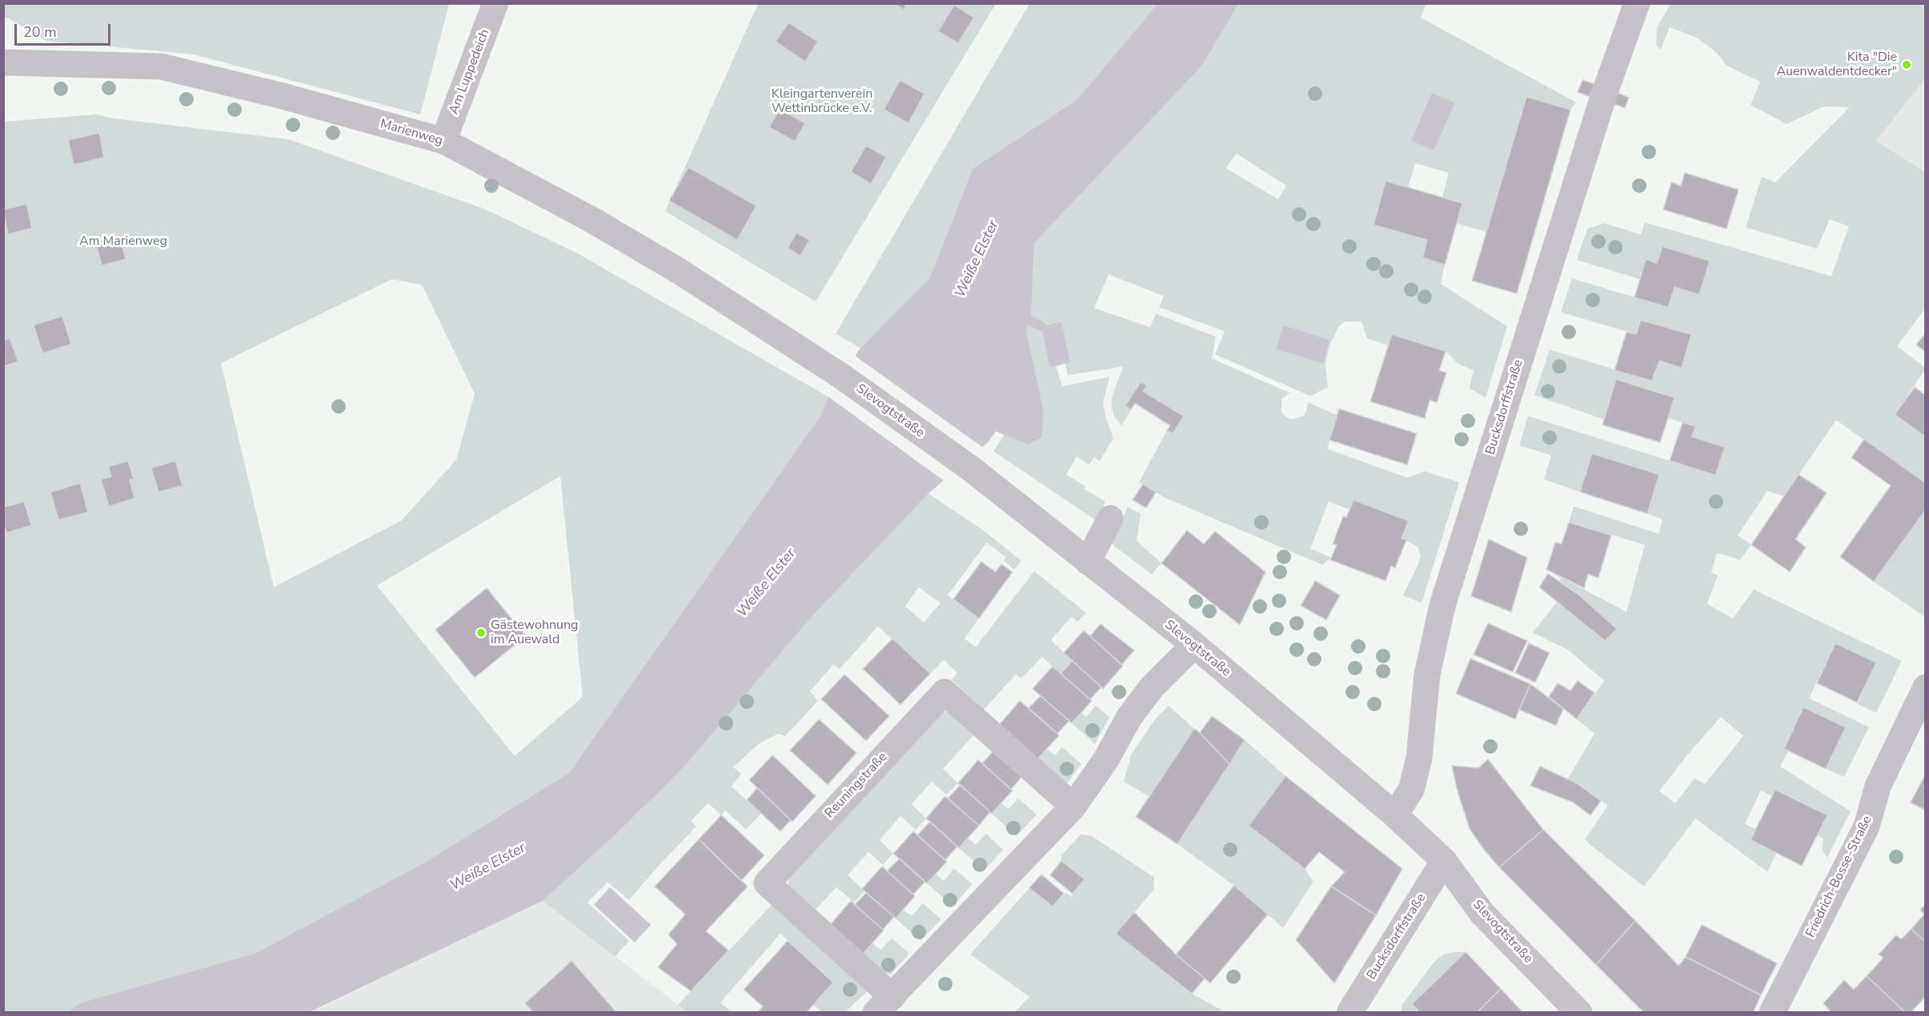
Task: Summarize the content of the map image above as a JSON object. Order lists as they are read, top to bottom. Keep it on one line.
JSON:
{"streets":{"street":["Am Luppedeich","Marienweg","Bucksdorffstraße","Slevogtstraße","Reuningstraße","Friedrich-Bosse-Straße"]},"crossings":[["Am Luppedeich","Marienweg"],["Marienweg","Slevogtstraße"],["Bucksdorffstraße","Slevogtstraße"],["Slevogtstraße","Reuningstraße"]],"water":["Weiße Elster"],"parks":["Kleingartenverein Wettinbrücke e.V.","Am Marienweg"],"places":["Kita \"Die Auenwaldentdecker\"","Gästewohnung im Auewald"],"scale_bar":"20 m"}
